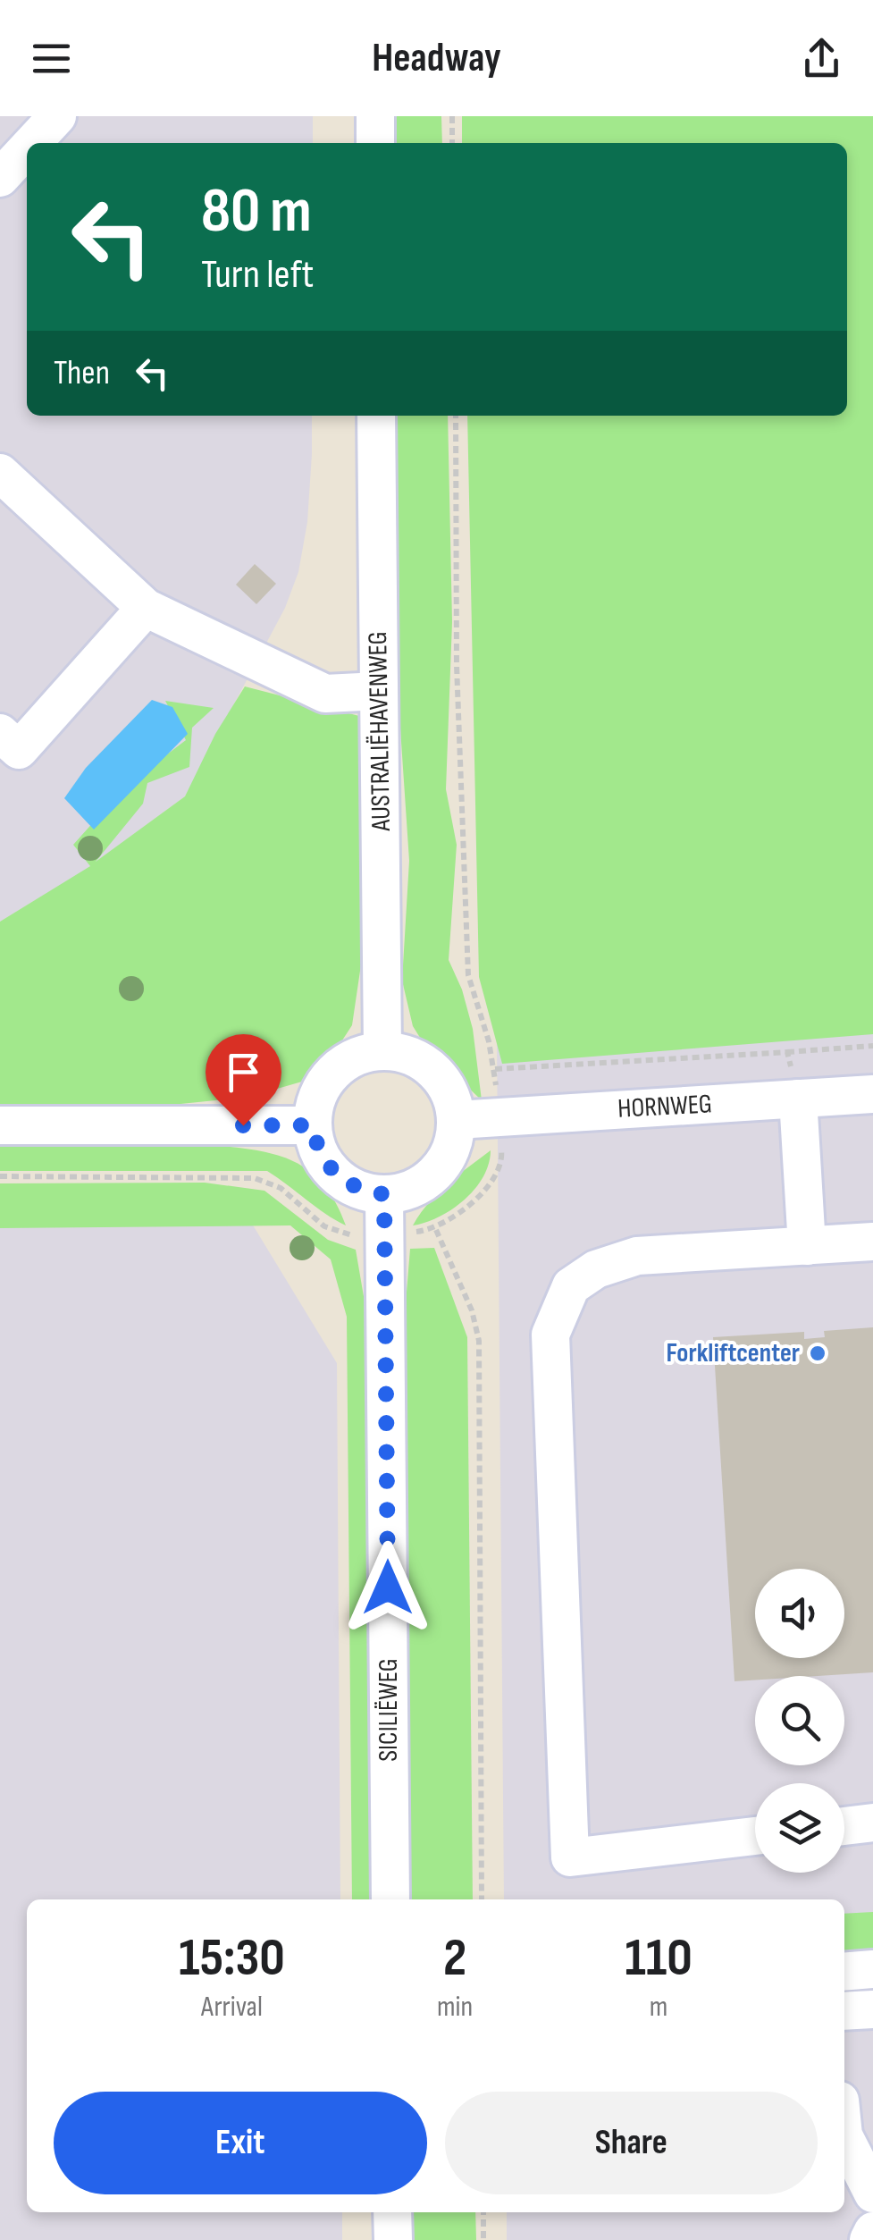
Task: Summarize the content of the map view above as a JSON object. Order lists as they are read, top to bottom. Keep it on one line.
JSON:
{"streets":{"street":["AUSTRALIËHAVENWEG","HORNWEG","SICILIËWEG"]},"crossings":[["AUSTRALIËHAVENWEG","HORNWEG"],["AUSTRALIËHAVENWEG","SICILIËWEG"],["HORNWEG","SICILIËWEG"]],"places":["Forkliftcenter"],"page":{"header":"Headway","turn":["80 m","Turn left"],"then":"Then","eta":["15:30","Arrival","2","min","110","m"],"buttons":["Exit","Share"]}}
